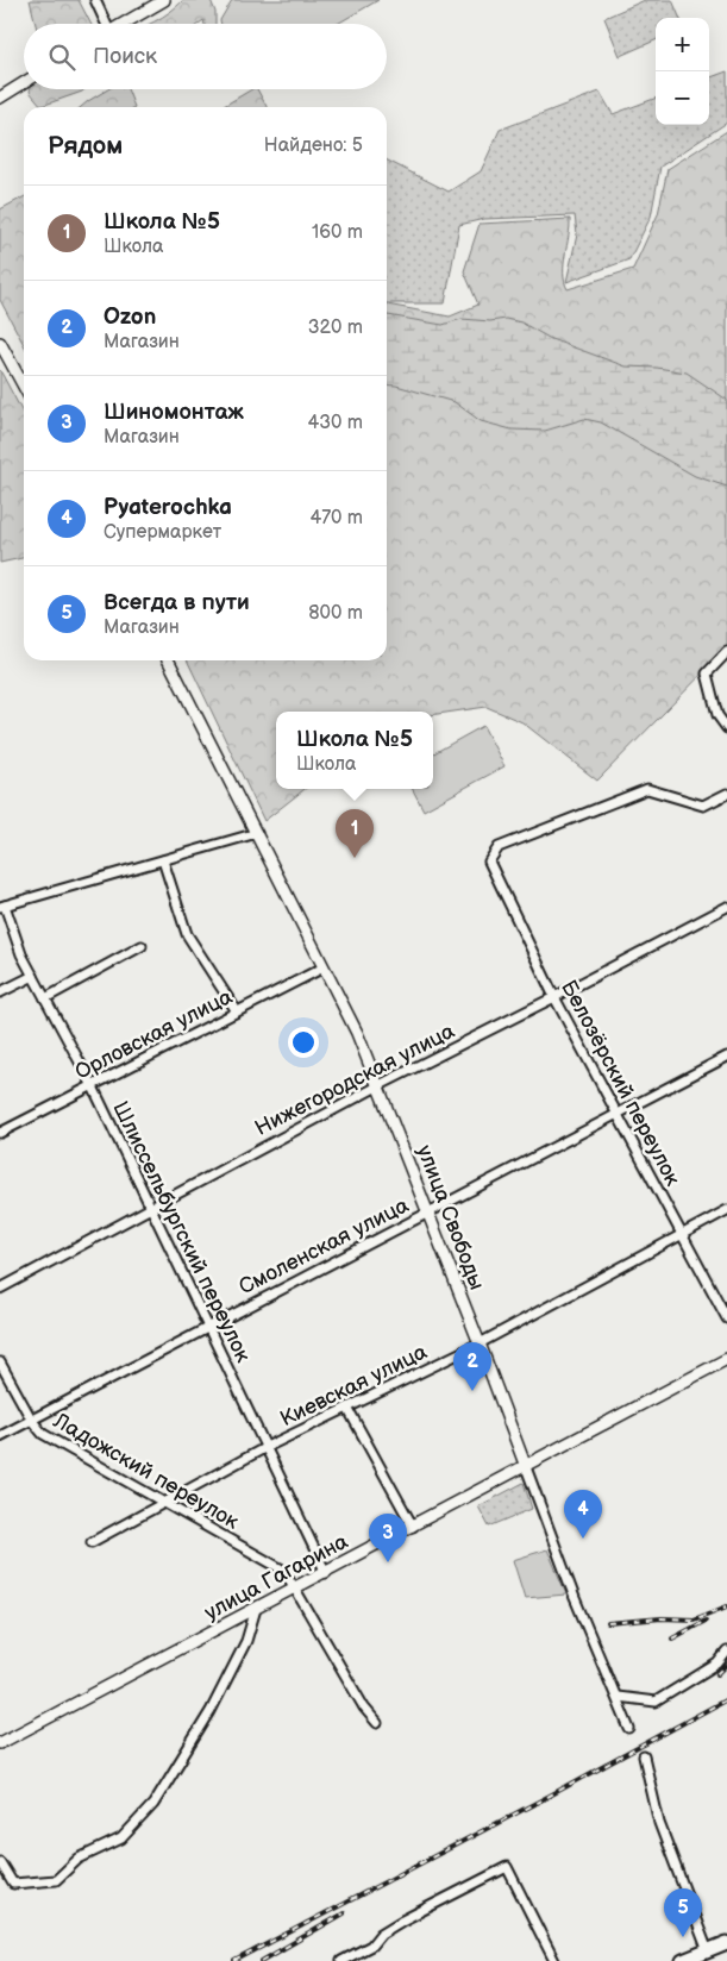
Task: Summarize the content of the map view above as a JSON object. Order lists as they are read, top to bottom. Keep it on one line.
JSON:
{"streets":{"street":["Орловская улица","Нижегородская улица","Белозёрский переулок","улица Свободы","Шлиссельбургский переулок","Смоленская улица","Киевская улица","Ладожский переулок","улица Гагарина"]},"crossings":[["Орловская улица","улица Свободы"],["Орловская улица","Шлиссельбургский переулок"],["Нижегородская улица","Белозёрский переулок"],["Нижегородская улица","улица Свободы"],["Нижегородская улица","Шлиссельбургский переулок"],["Белозёрский переулок","Смоленская улица"],["Белозёрский переулок","Киевская улица"],["улица Свободы","Смоленская улица"],["улица Свободы","Киевская улица"],["улица Свободы","улица Гагарина"],["Шлиссельбургский переулок","Смоленская улица"],["Шлиссельбургский переулок","Киевская улица"],["Шлиссельбургский переулок","улица Гагарина"],["Смоленская улица","Ладожский переулок"],["Киевская улица","Ладожский переулок"],["Ладожский переулок","улица Гагарина"]],"page":{"map_buttons":["+","−"],"search":"Поиск","heading":["Рядом","Найдено: 5"],"list":[{"mark":"1","name":"Школа №5","note":"Школа","value":"160 m"},{"mark":"2","name":"Ozon","note":"Магазин","value":"320 m"},{"mark":"3","name":"Шиномонтаж","note":"Магазин","value":"430 m"},{"mark":"4","name":"Pyaterochka","note":"Супермаркет","value":"470 m"},{"mark":"5","name":"Всегда в пути","note":"Магазин","value":"800 m"}],"popup":["Школа №5","Школа"],"pins":["1","2","4","3","5"]}}
